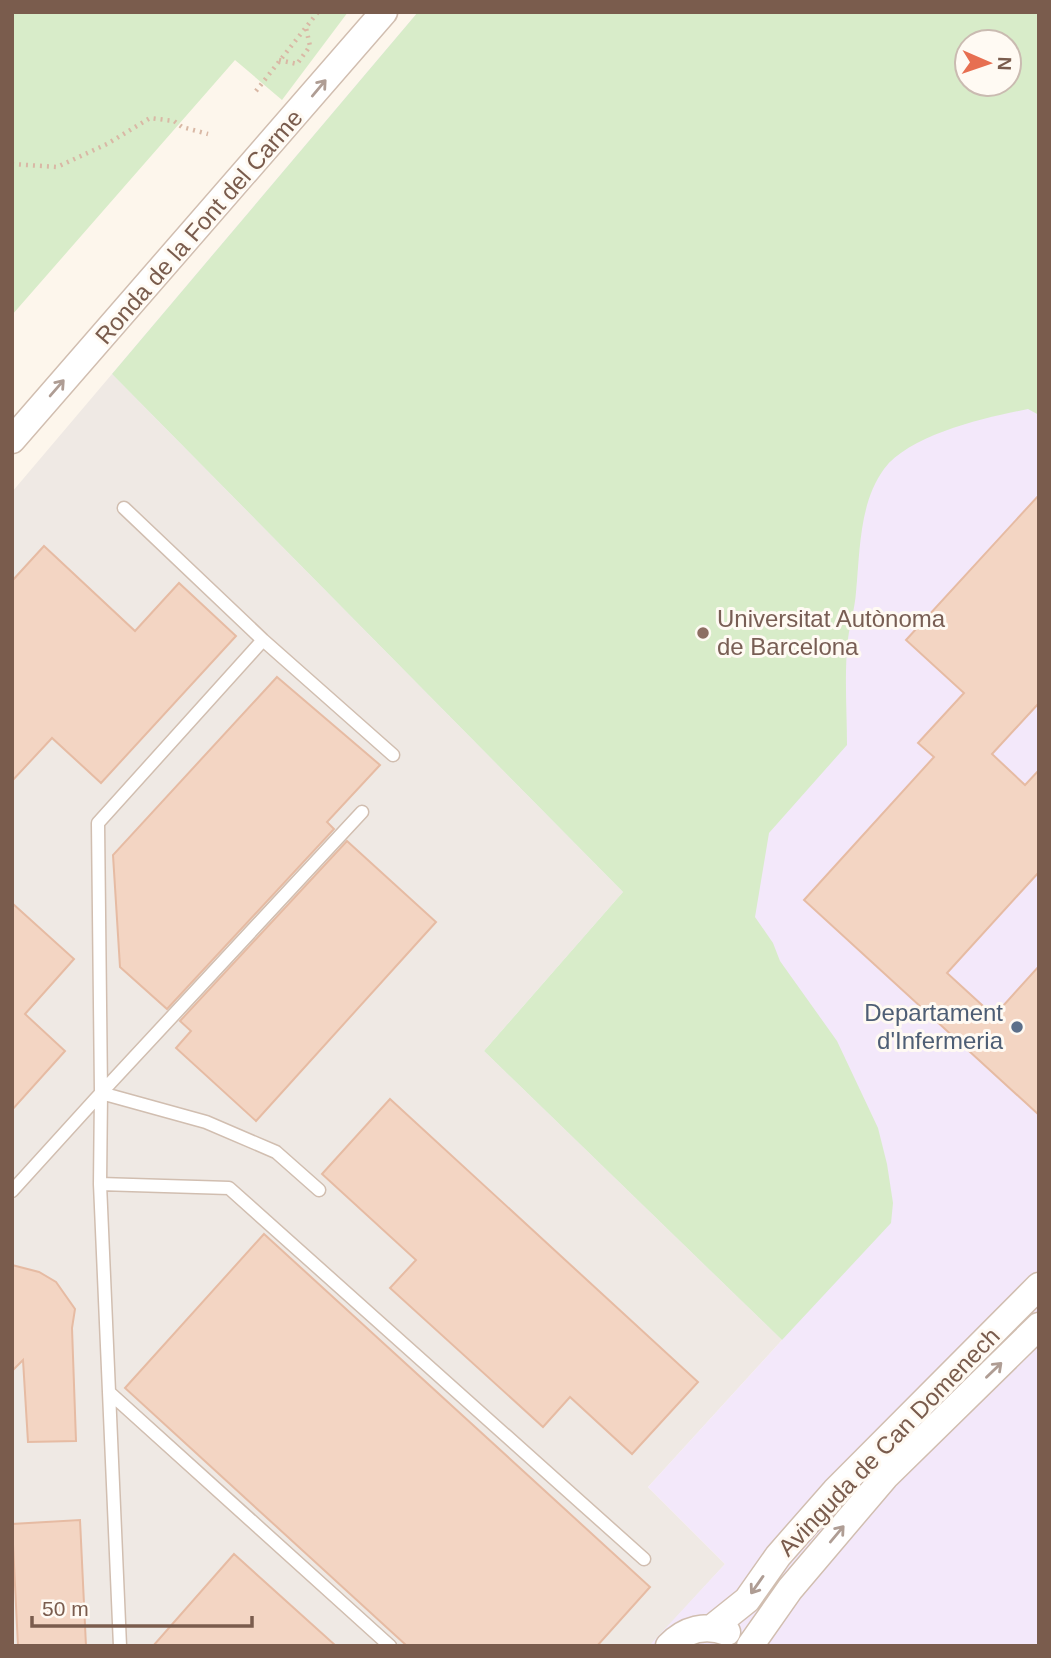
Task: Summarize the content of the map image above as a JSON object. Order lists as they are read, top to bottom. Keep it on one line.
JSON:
{"streets":{"street":["Ronda de la Font del Carme","Avinguda de Can Domenech"]},"one_way":["Ronda de la Font del Carme"],"places":["Universitat Autònoma de Barcelona","Departament d'Infermeria"],"scale_bar":"50 m","north":"right"}
